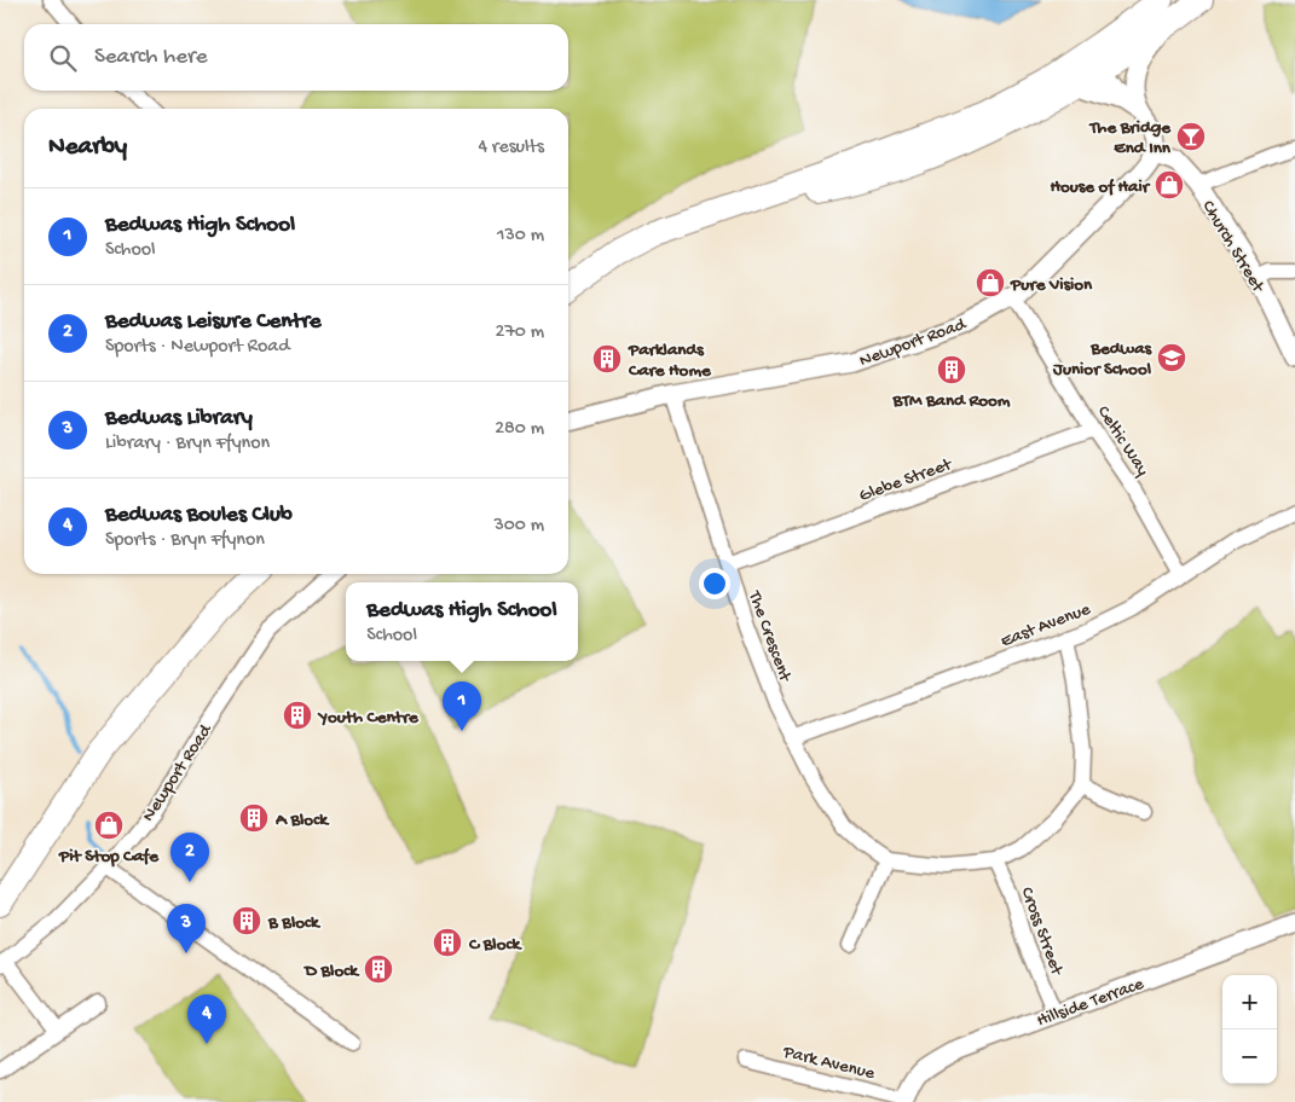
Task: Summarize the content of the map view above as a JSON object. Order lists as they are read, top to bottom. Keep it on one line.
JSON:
{"streets":{"street":["Church Street","Newport Road","Celtic Way","Glebe Street","East Avenue","The Crescent","Cross Street","Hillside Terrace","Park Avenue"]},"crossings":[["Church Street","Newport Road"],["Newport Road","Celtic Way"],["Newport Road","The Crescent"],["Celtic Way","Glebe Street"],["Celtic Way","East Avenue"],["Glebe Street","The Crescent"],["East Avenue","The Crescent"],["The Crescent","Cross Street"],["Cross Street","Hillside Terrace"],["Hillside Terrace","Park Avenue"]],"places":{"bar":["The Bridge End Inn"],"shop":["House of Hair","Pure Vision","Pit Stop Cafe"],"school or university":["Bedwas Junior School"],"building":["Parklands Care Home","BTM Band Room","Youth Centre","A Block","B Block","C Block","D Block"]},"page":{"search":"Search here","heading":["Nearby","4 results"],"list":[{"mark":"1","name":"Bedwas High School","note":"School","value":"130 m"},{"mark":"2","name":"Bedwas Leisure Centre","note":"Sports · Newport Road","value":"270 m"},{"mark":"3","name":"Bedwas Library","note":"Library · Bryn Ffynon","value":"280 m"},{"mark":"4","name":"Bedwas Boules Club","note":"Sports · Bryn Ffynon","value":"300 m"}],"popup":["Bedwas High School","School"],"pins":["1","2","3","4"],"map_buttons":["+","−"]}}
